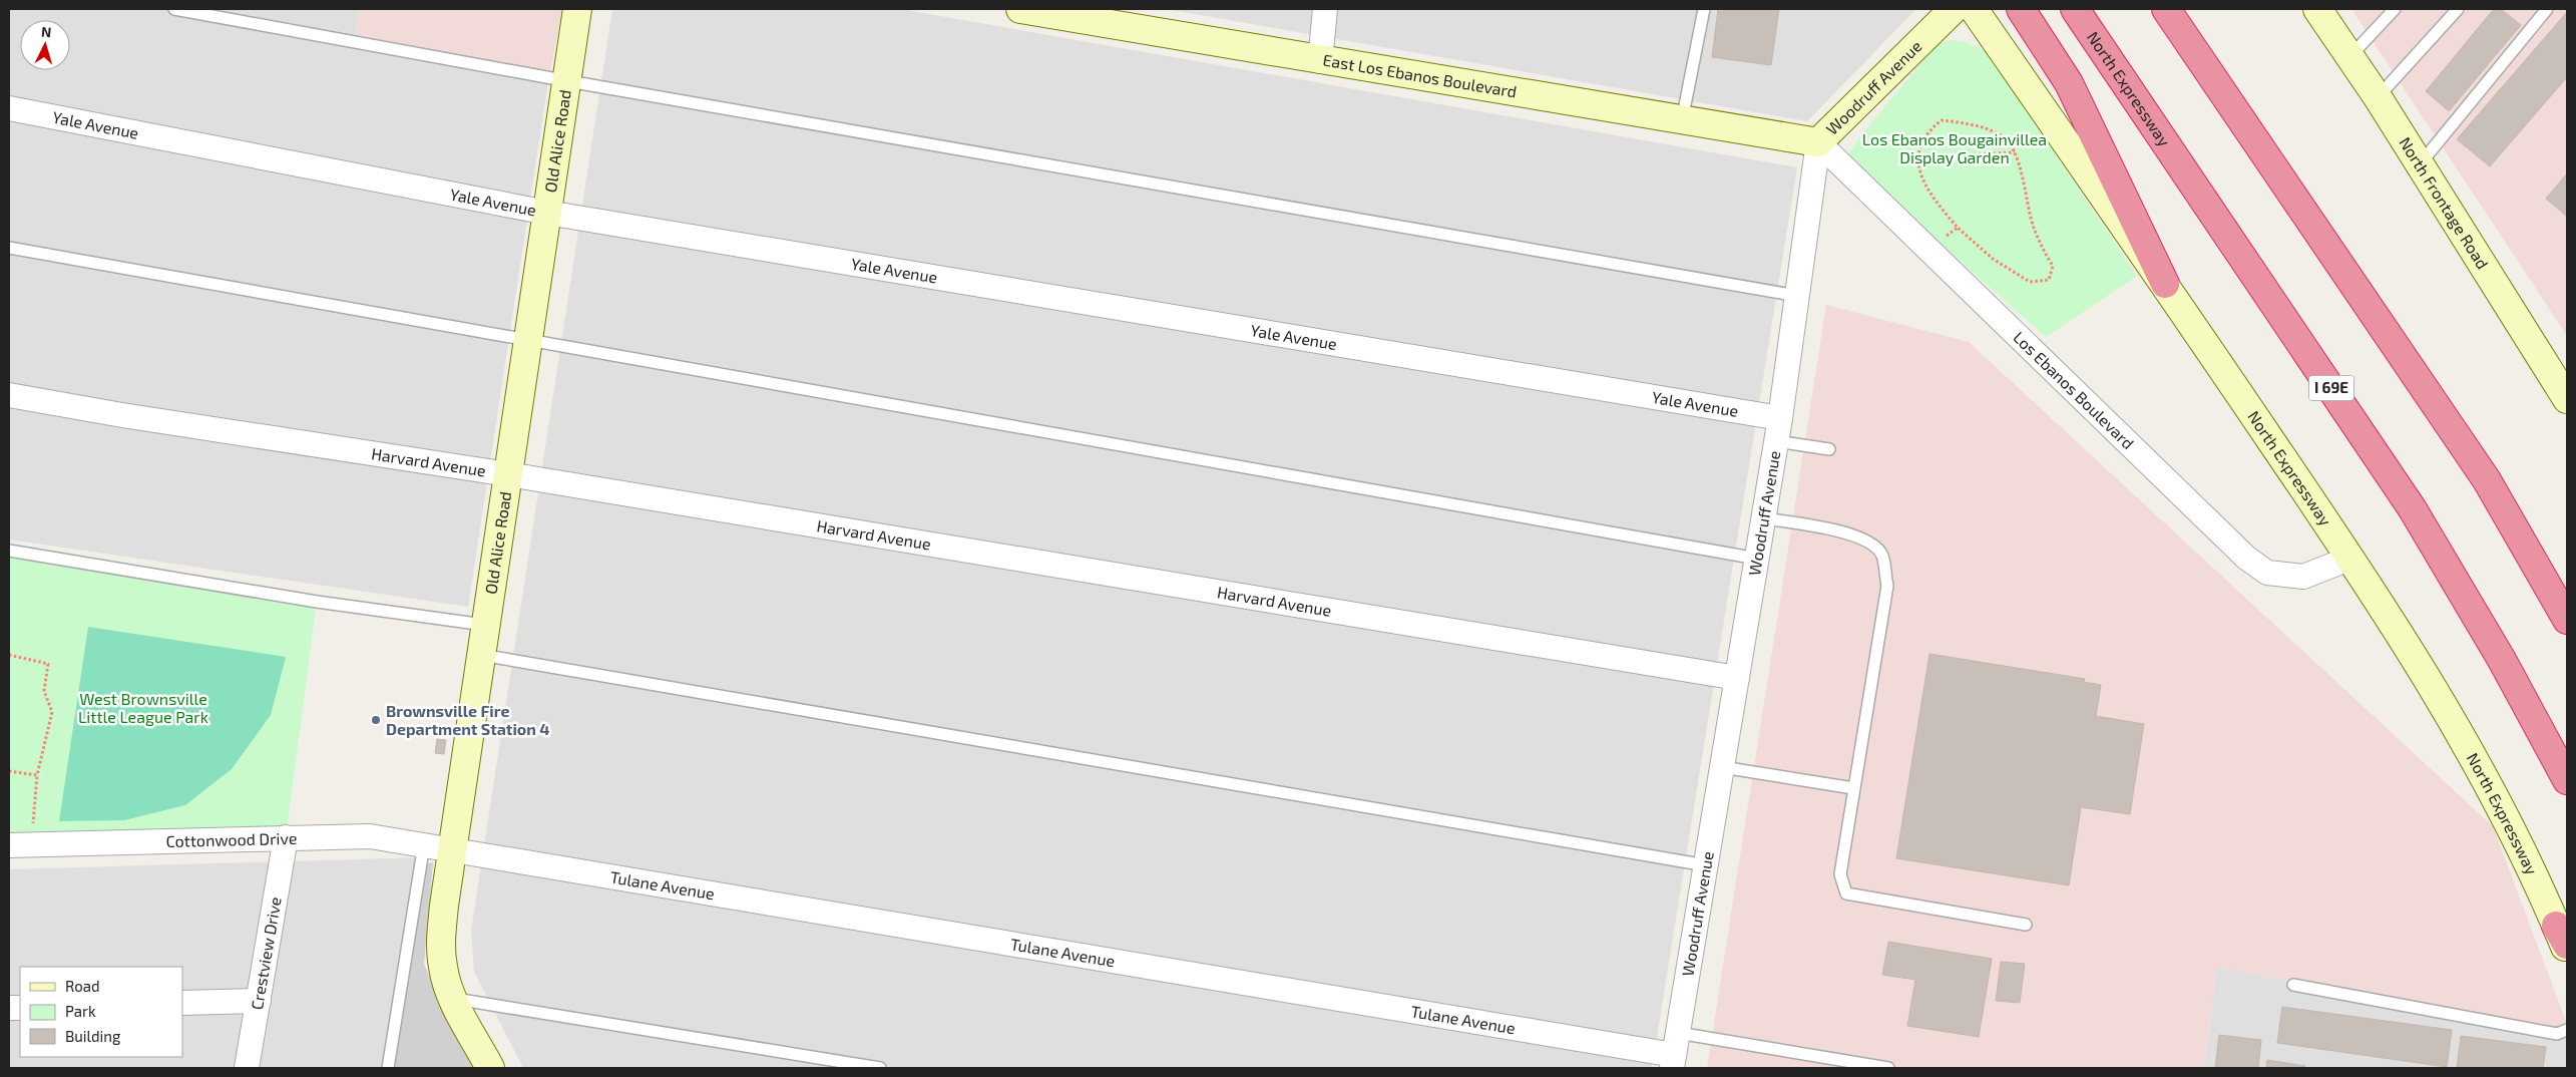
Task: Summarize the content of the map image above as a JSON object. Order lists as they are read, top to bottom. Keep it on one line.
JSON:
{"streets":{"highway":["North Expressway","I 69E"],"street":["East Los Ebanos Boulevard","Woodruff Avenue","Yale Avenue","Old Alice Road","North Frontage Road","Los Ebanos Boulevard","Harvard Avenue","Cottonwood Drive","Tulane Avenue","Crestview Drive"]},"crossings":[["East Los Ebanos Boulevard","Woodruff Avenue"],["East Los Ebanos Boulevard","Los Ebanos Boulevard"],["Woodruff Avenue","Yale Avenue"],["Woodruff Avenue","Los Ebanos Boulevard"],["Woodruff Avenue","Harvard Avenue"],["Woodruff Avenue","Tulane Avenue"],["North Expressway","Los Ebanos Boulevard"],["Yale Avenue","Old Alice Road"],["Old Alice Road","Harvard Avenue"],["Old Alice Road","Cottonwood Drive"],["Old Alice Road","Tulane Avenue"],["Cottonwood Drive","Tulane Avenue"],["Cottonwood Drive","Crestview Drive"]],"parks":["Los Ebanos Bougainvillea Display Garden","West Brownsville Little League Park"],"places":["Brownsville Fire Department Station 4"],"legend":["Road","Park","Building"],"north":"top"}
